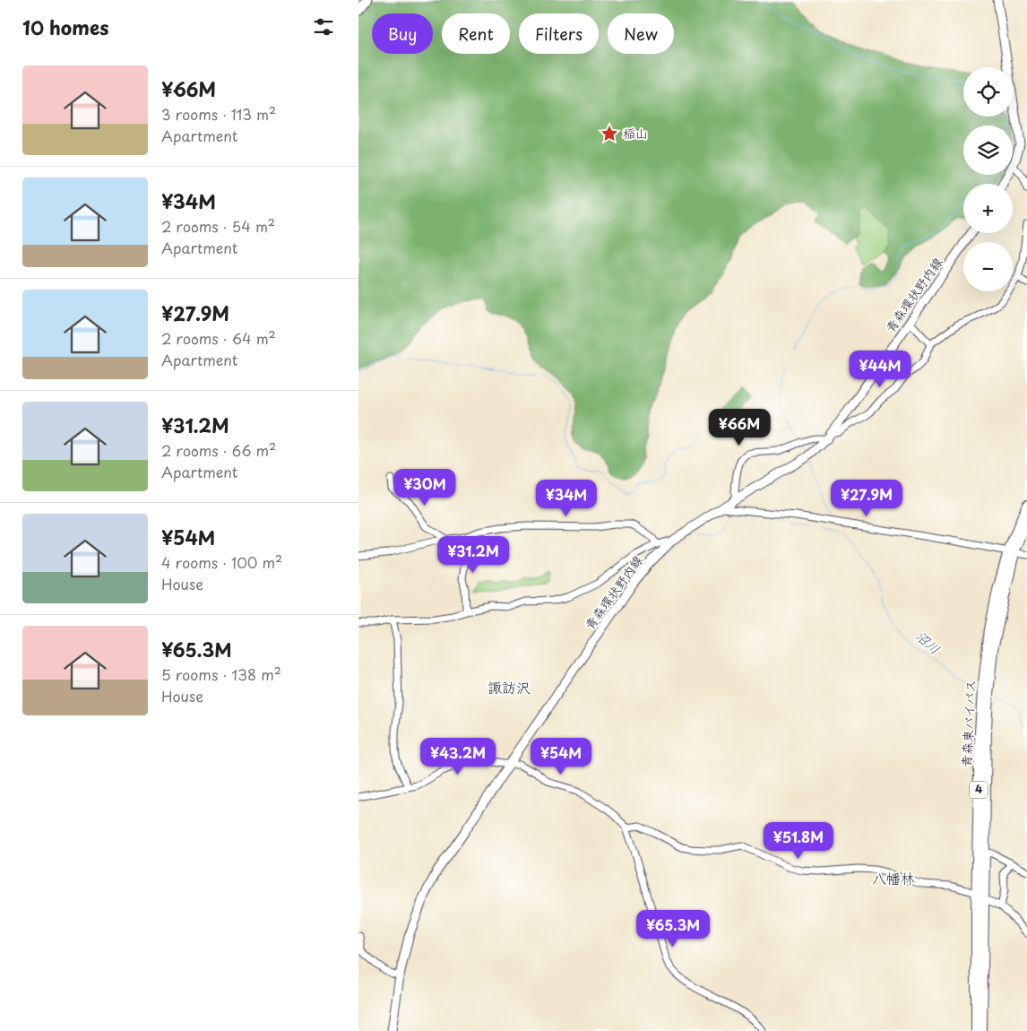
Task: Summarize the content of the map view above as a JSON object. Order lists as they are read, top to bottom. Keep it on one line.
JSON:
{"streets":{"highway":["青森東バイパス","4"],"main road":["青森環状野内線"]},"districts":["諏訪沢","八幡林"],"water":["沼川"],"places":{"place":["稲山"]},"page":{"heading":"10 homes","chip":["Buy","Rent","Filters","New"],"list":[{"name":"¥66M","note":"3 rooms · 113 m² · Apartment"},{"name":"¥34M","note":"2 rooms · 54 m² · Apartment"},{"name":"¥27.9M","note":"2 rooms · 64 m² · Apartment"},{"name":"¥31.2M","note":"2 rooms · 66 m² · Apartment"},{"name":"¥54M","note":"4 rooms · 100 m² · House"},{"name":"¥65.3M","note":"5 rooms · 138 m² · House"}],"map_buttons":["+","−"],"price":["¥44M","¥66M","¥30M","¥34M","¥27.9M","¥31.2M","¥43.2M","¥54M","¥51.8M","¥65.3M"]}}
